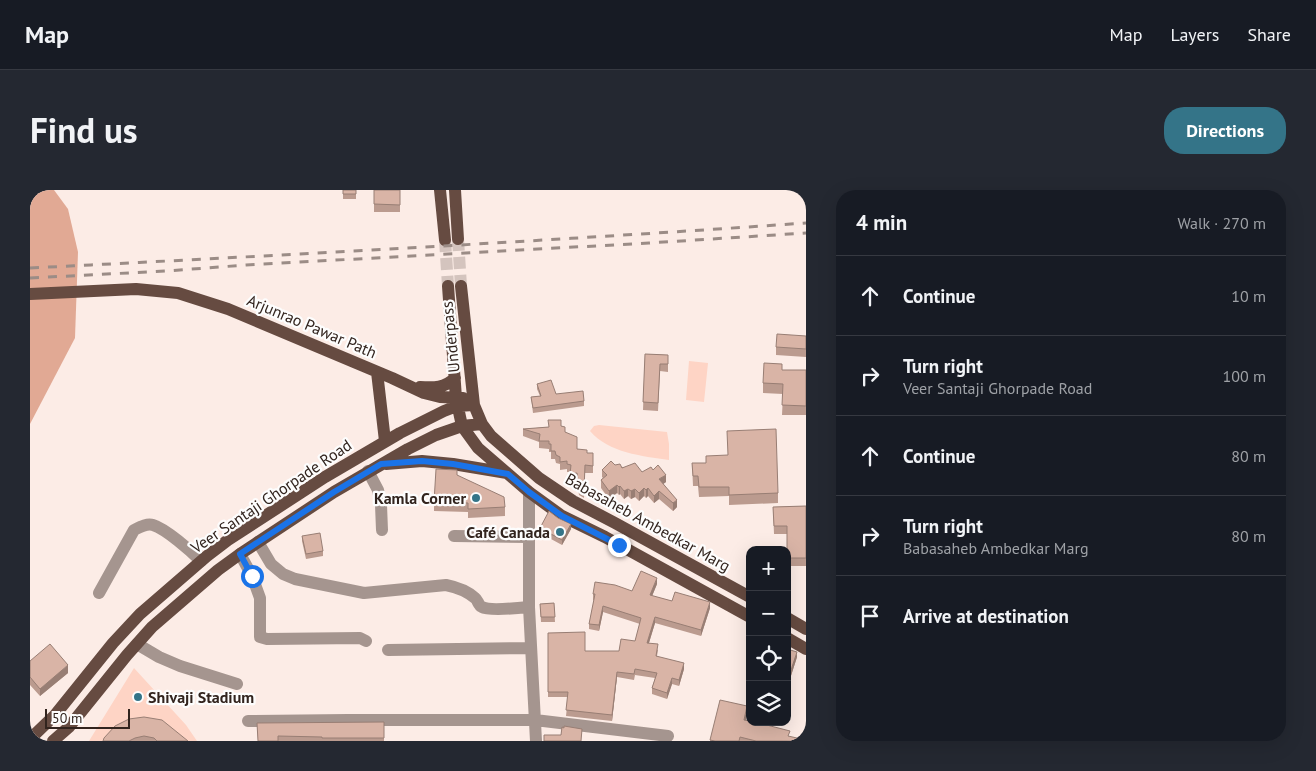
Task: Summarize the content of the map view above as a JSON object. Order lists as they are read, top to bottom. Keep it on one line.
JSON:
{"streets":{"main road":["Arjunrao Pawar Path","Underpass","Veer Santaji Ghorpade Road","Babasaheb Ambedkar Marg"]},"crossings":[["Arjunrao Pawar Path","Underpass"],["Arjunrao Pawar Path","Veer Santaji Ghorpade Road"],["Underpass","Veer Santaji Ghorpade Road"],["Underpass","Babasaheb Ambedkar Marg"],["Veer Santaji Ghorpade Road","Babasaheb Ambedkar Marg"]],"places":["Kamla Corner","Café Canada","Shivaji Stadium"],"scale_bar":"50 m","page":{"header":"Map","nav":["Map","Layers","Share"],"title":"Find us","buttons":"Directions","heading":["4 min","Walk · 270 m"],"list":[["Continue","10 m"],["Turn right","Veer Santaji Ghorpade Road","100 m"],["Continue","80 m"],["Turn right","Babasaheb Ambedkar Marg","80 m"],"Arrive at destination"],"map_buttons":["+","−"],"scale":"50 m"}}
